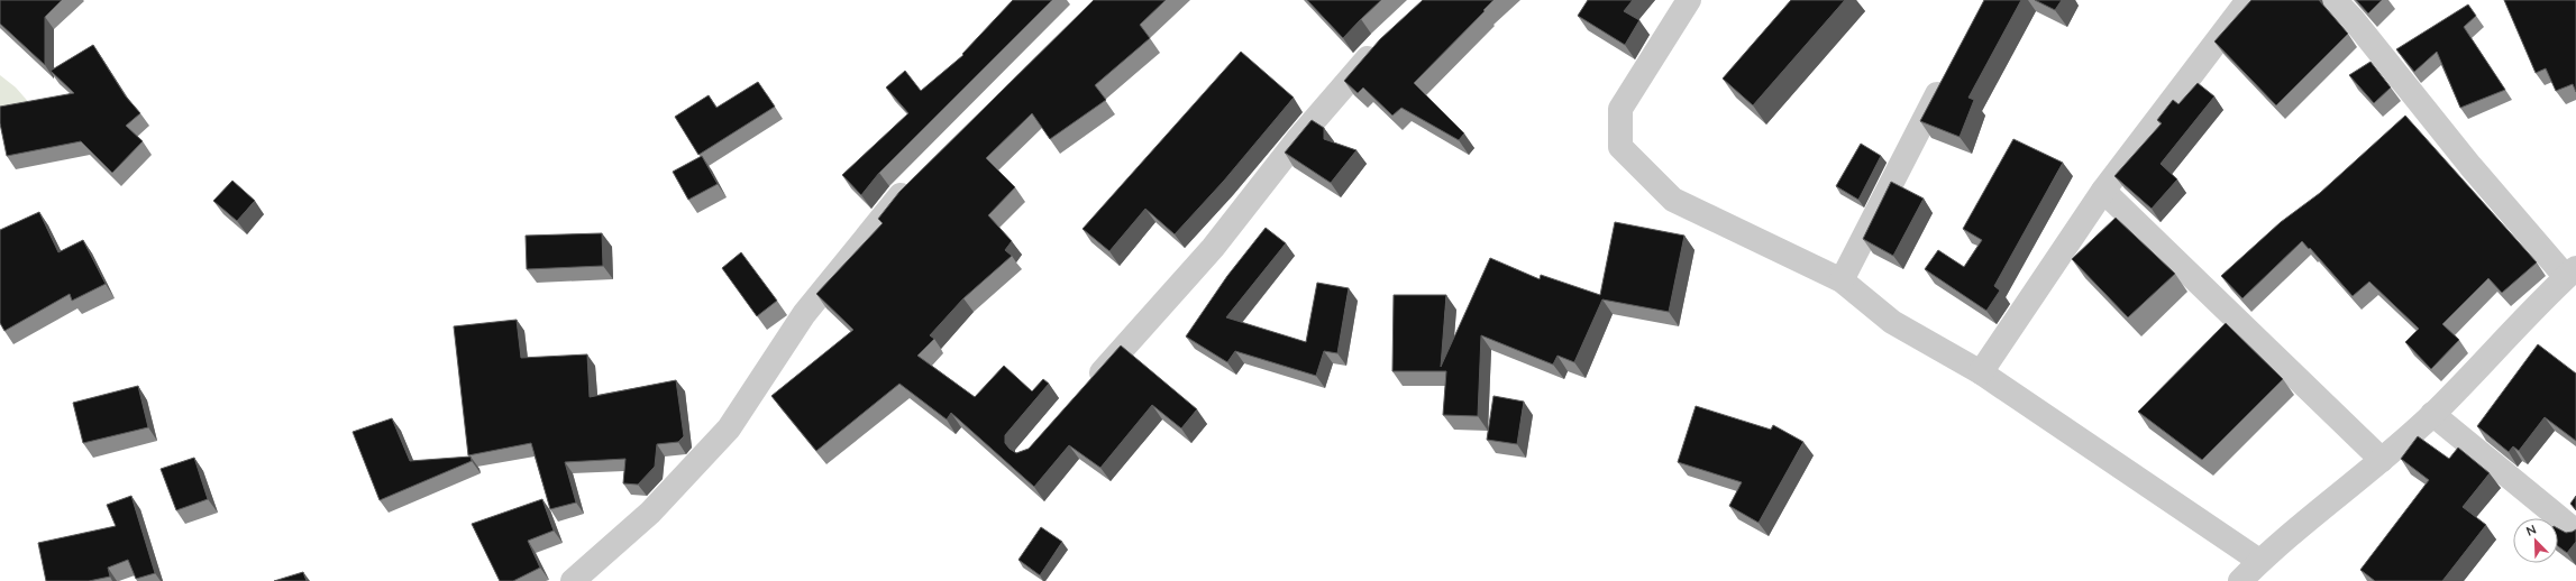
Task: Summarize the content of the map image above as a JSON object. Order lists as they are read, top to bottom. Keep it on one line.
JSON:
{"north":"top left"}
